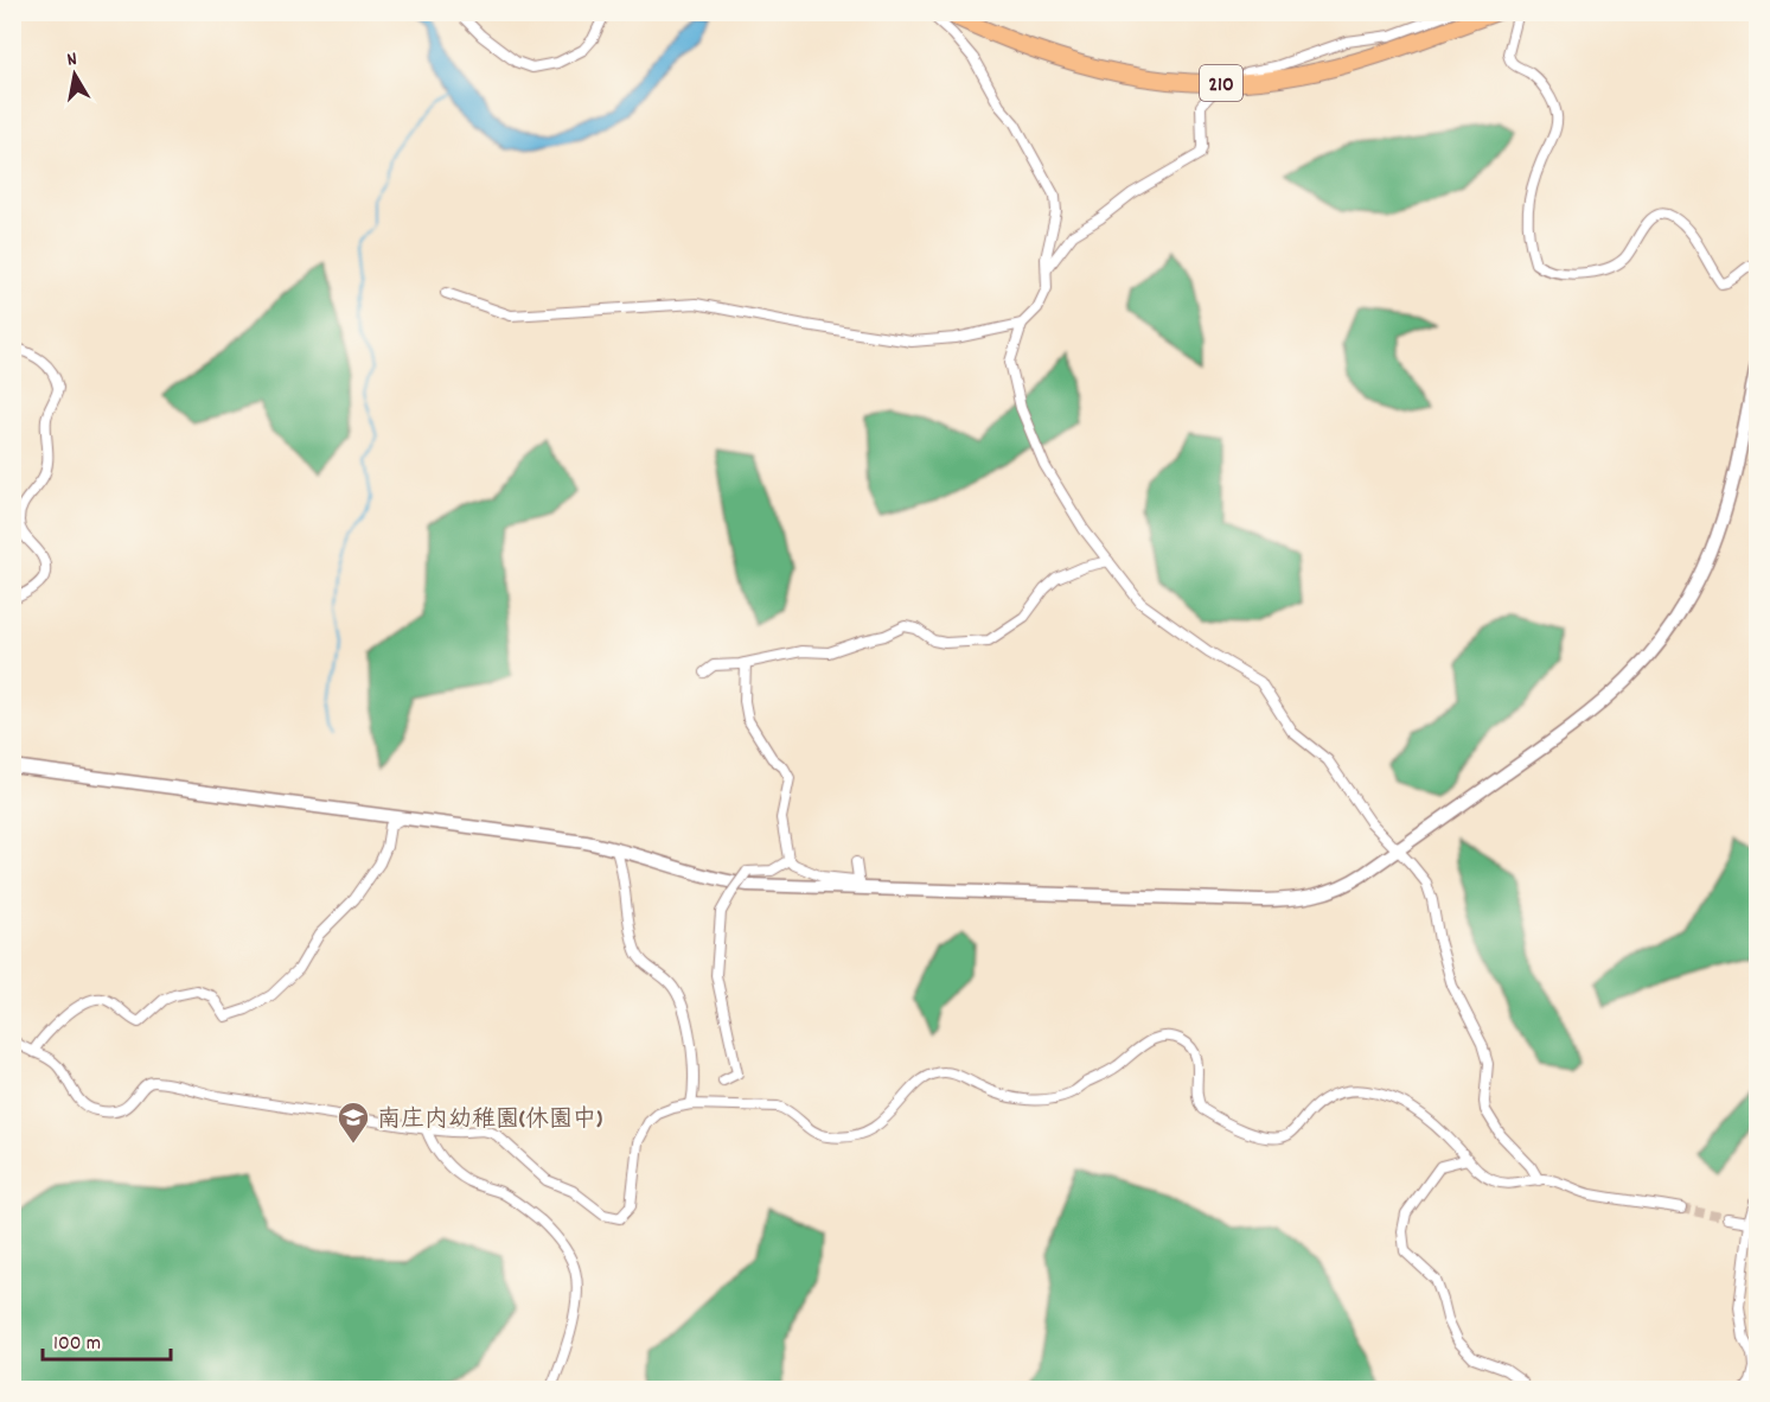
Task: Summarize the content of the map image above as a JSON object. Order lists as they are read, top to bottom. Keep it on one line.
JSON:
{"streets":{"highway":["210"]},"places":{"school or university":["南庄内幼稚園(休園中)"]},"scale_bar":"100 m","north":"top"}
